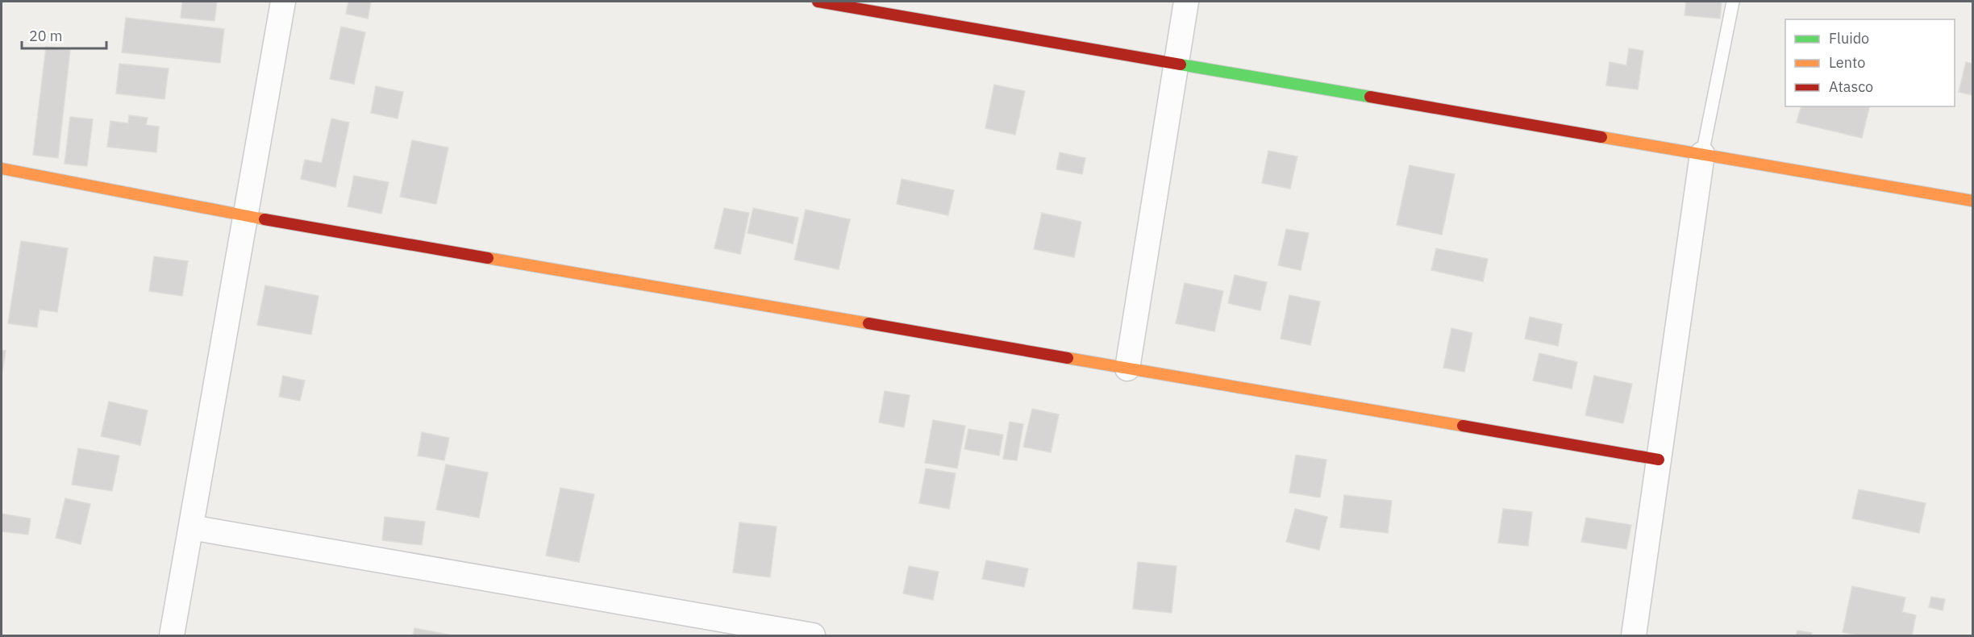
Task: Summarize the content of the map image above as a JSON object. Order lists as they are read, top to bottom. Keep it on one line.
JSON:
{"legend":["Fluido","Lento","Atasco"],"scale_bar":"20 m"}
